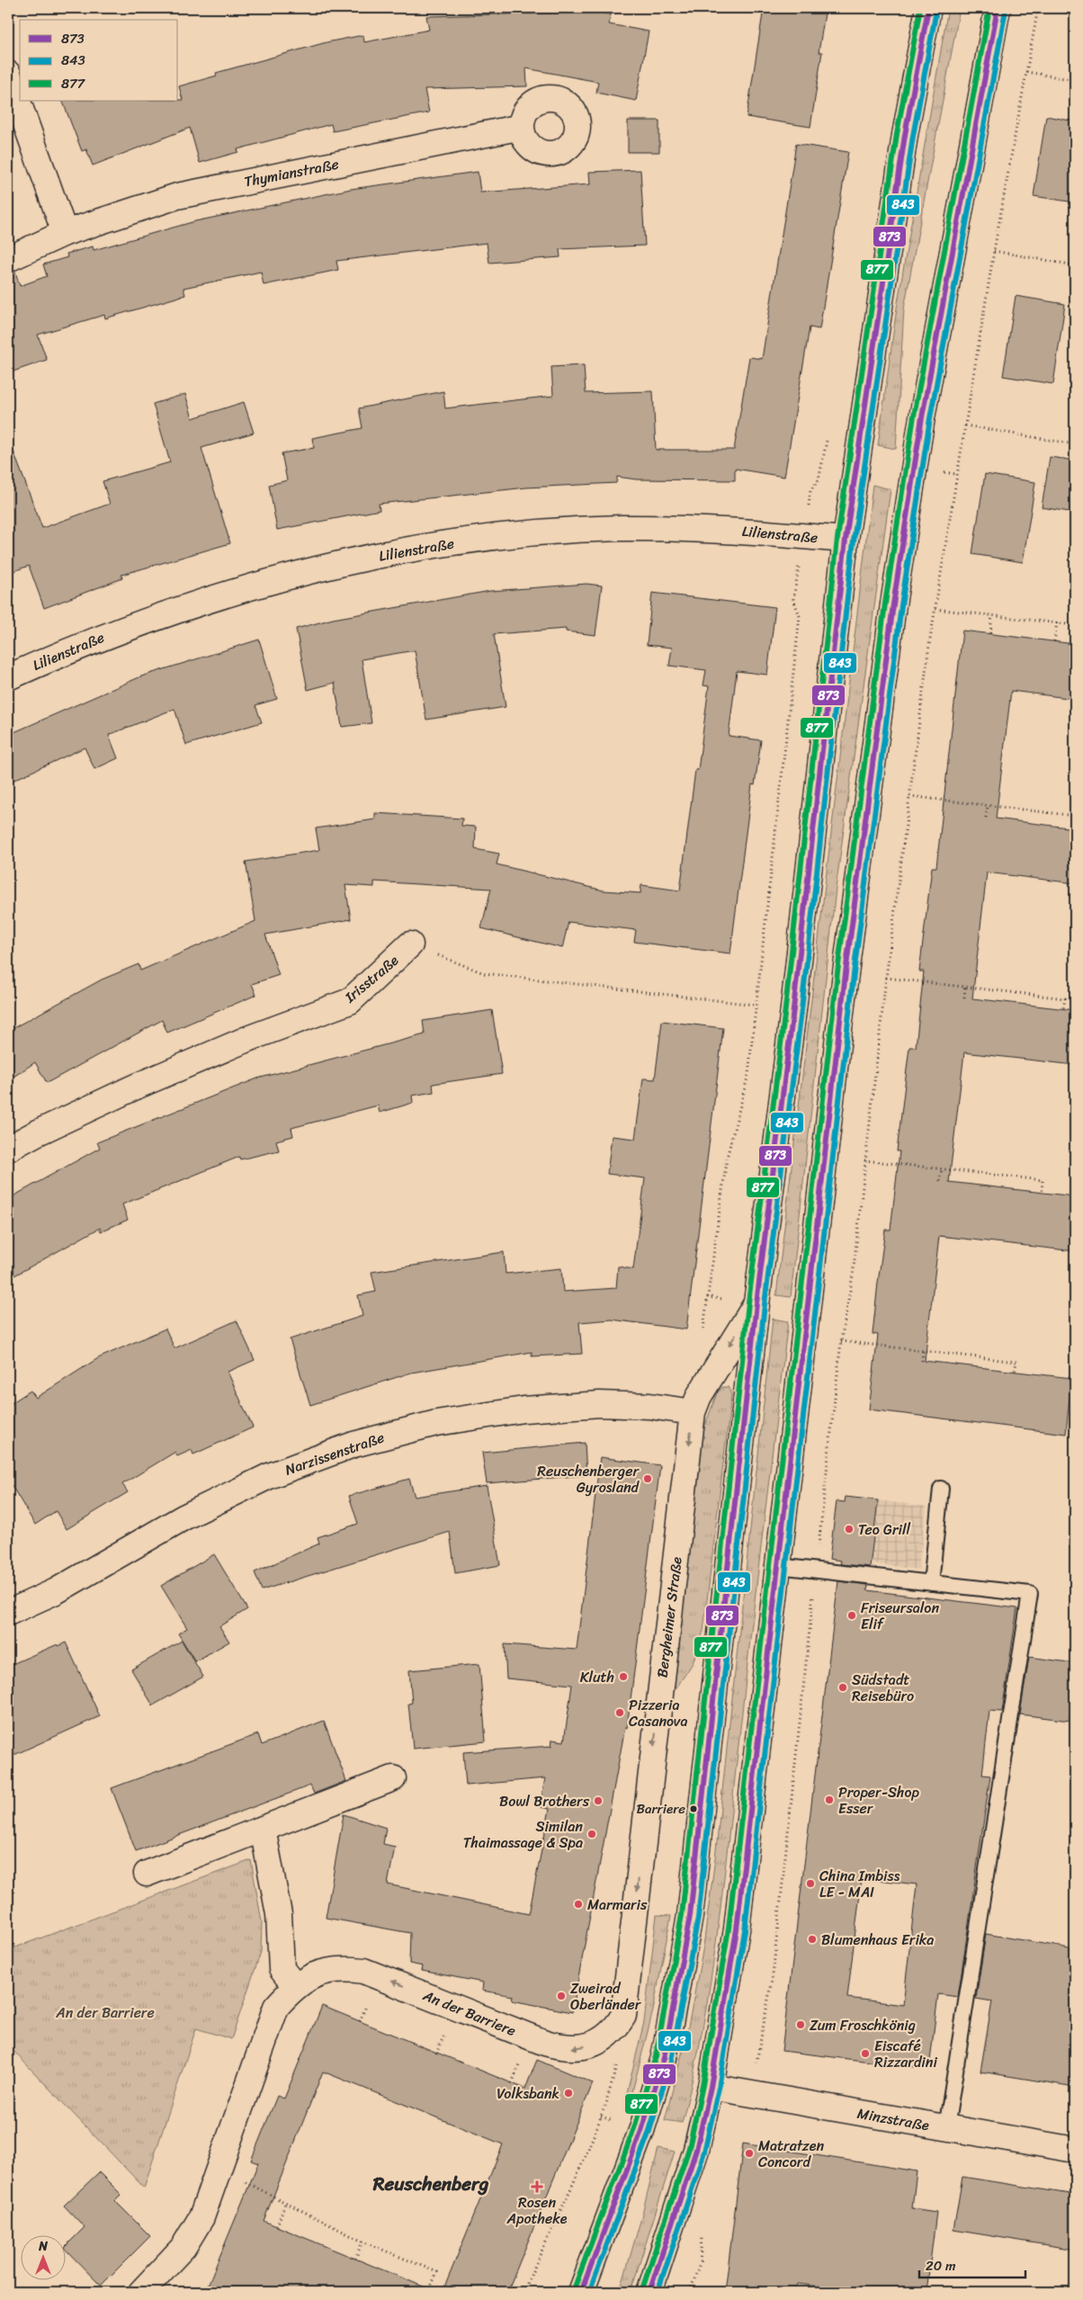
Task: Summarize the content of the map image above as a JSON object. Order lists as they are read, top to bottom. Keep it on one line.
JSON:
{"streets":{"street":["Thymianstraße","Lilienstraße","Irisstraße","Narzissenstraße","Bergheimer Straße","An der Barriere","Minzstraße"]},"crossings":[["Lilienstraße","Bergheimer Straße"],["Narzissenstraße","Bergheimer Straße"],["Bergheimer Straße","An der Barriere"]],"one_way":["An der Barriere"],"districts":["Reuschenberg"],"parks":["An der Barriere"],"places":{"other":["Reuschenberger Gyrosland","Teo Grill","Friseursalon Elif","Kluth","Südstadt Reisebüro","Pizzeria Casanova","Proper-Shop Esser","Bowl Brothers","Barriere","Similan Thaimassage & Spa","China Imbiss LE - MAI","Marmaris","Blumenhaus Erika","Zweirad Oberländer","Zum Froschkönig","Eiscafé Rizzardini","Volksbank","Matratzen Concord"],"health":["Rosen Apotheke"]},"lines":["transit line 873","transit line 877","transit line 843"],"legend":["873","843","877"],"scale_bar":"20 m","north":"top"}
